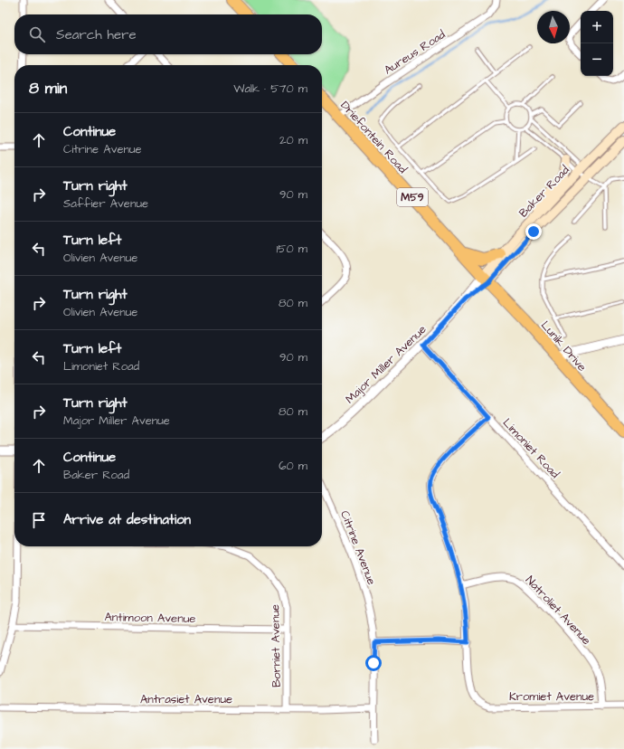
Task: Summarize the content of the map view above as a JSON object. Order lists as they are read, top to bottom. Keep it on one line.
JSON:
{"streets":{"main road":["Driefontein Road","Baker Road","M59","Lunik Drive"],"street":["Aureus Road","Major Miller Avenue","Limoniet Road","Citrine Avenue","Natroliet Avenue","Antimoon Avenue","Borniet Avenue","Kromiet Avenue","Antrasiet Avenue"]},"crossings":[["Aureus Road","Driefontein Road"],["Driefontein Road","Baker Road"],["Driefontein Road","Lunik Drive"],["Driefontein Road","Major Miller Avenue"],["Baker Road","Lunik Drive"],["Baker Road","Major Miller Avenue"],["Lunik Drive","Major Miller Avenue"],["Major Miller Avenue","Limoniet Road"],["Citrine Avenue","Antrasiet Avenue"],["Natroliet Avenue","Kromiet Avenue"],["Antimoon Avenue","Borniet Avenue"],["Borniet Avenue","Antrasiet Avenue"]],"north":"bottom","page":{"map_buttons":["+","−"],"search":"Search here","heading":["8 min","Walk · 570 m"],"list":[["Continue","Citrine Avenue","20 m"],["Turn right","Saffier Avenue","90 m"],["Turn left","Olivien Avenue","150 m"],["Turn right","Olivien Avenue","80 m"],["Turn left","Limoniet Road","90 m"],["Turn right","Major Miller Avenue","80 m"],["Continue","Baker Road","60 m"],"Arrive at destination"]}}
